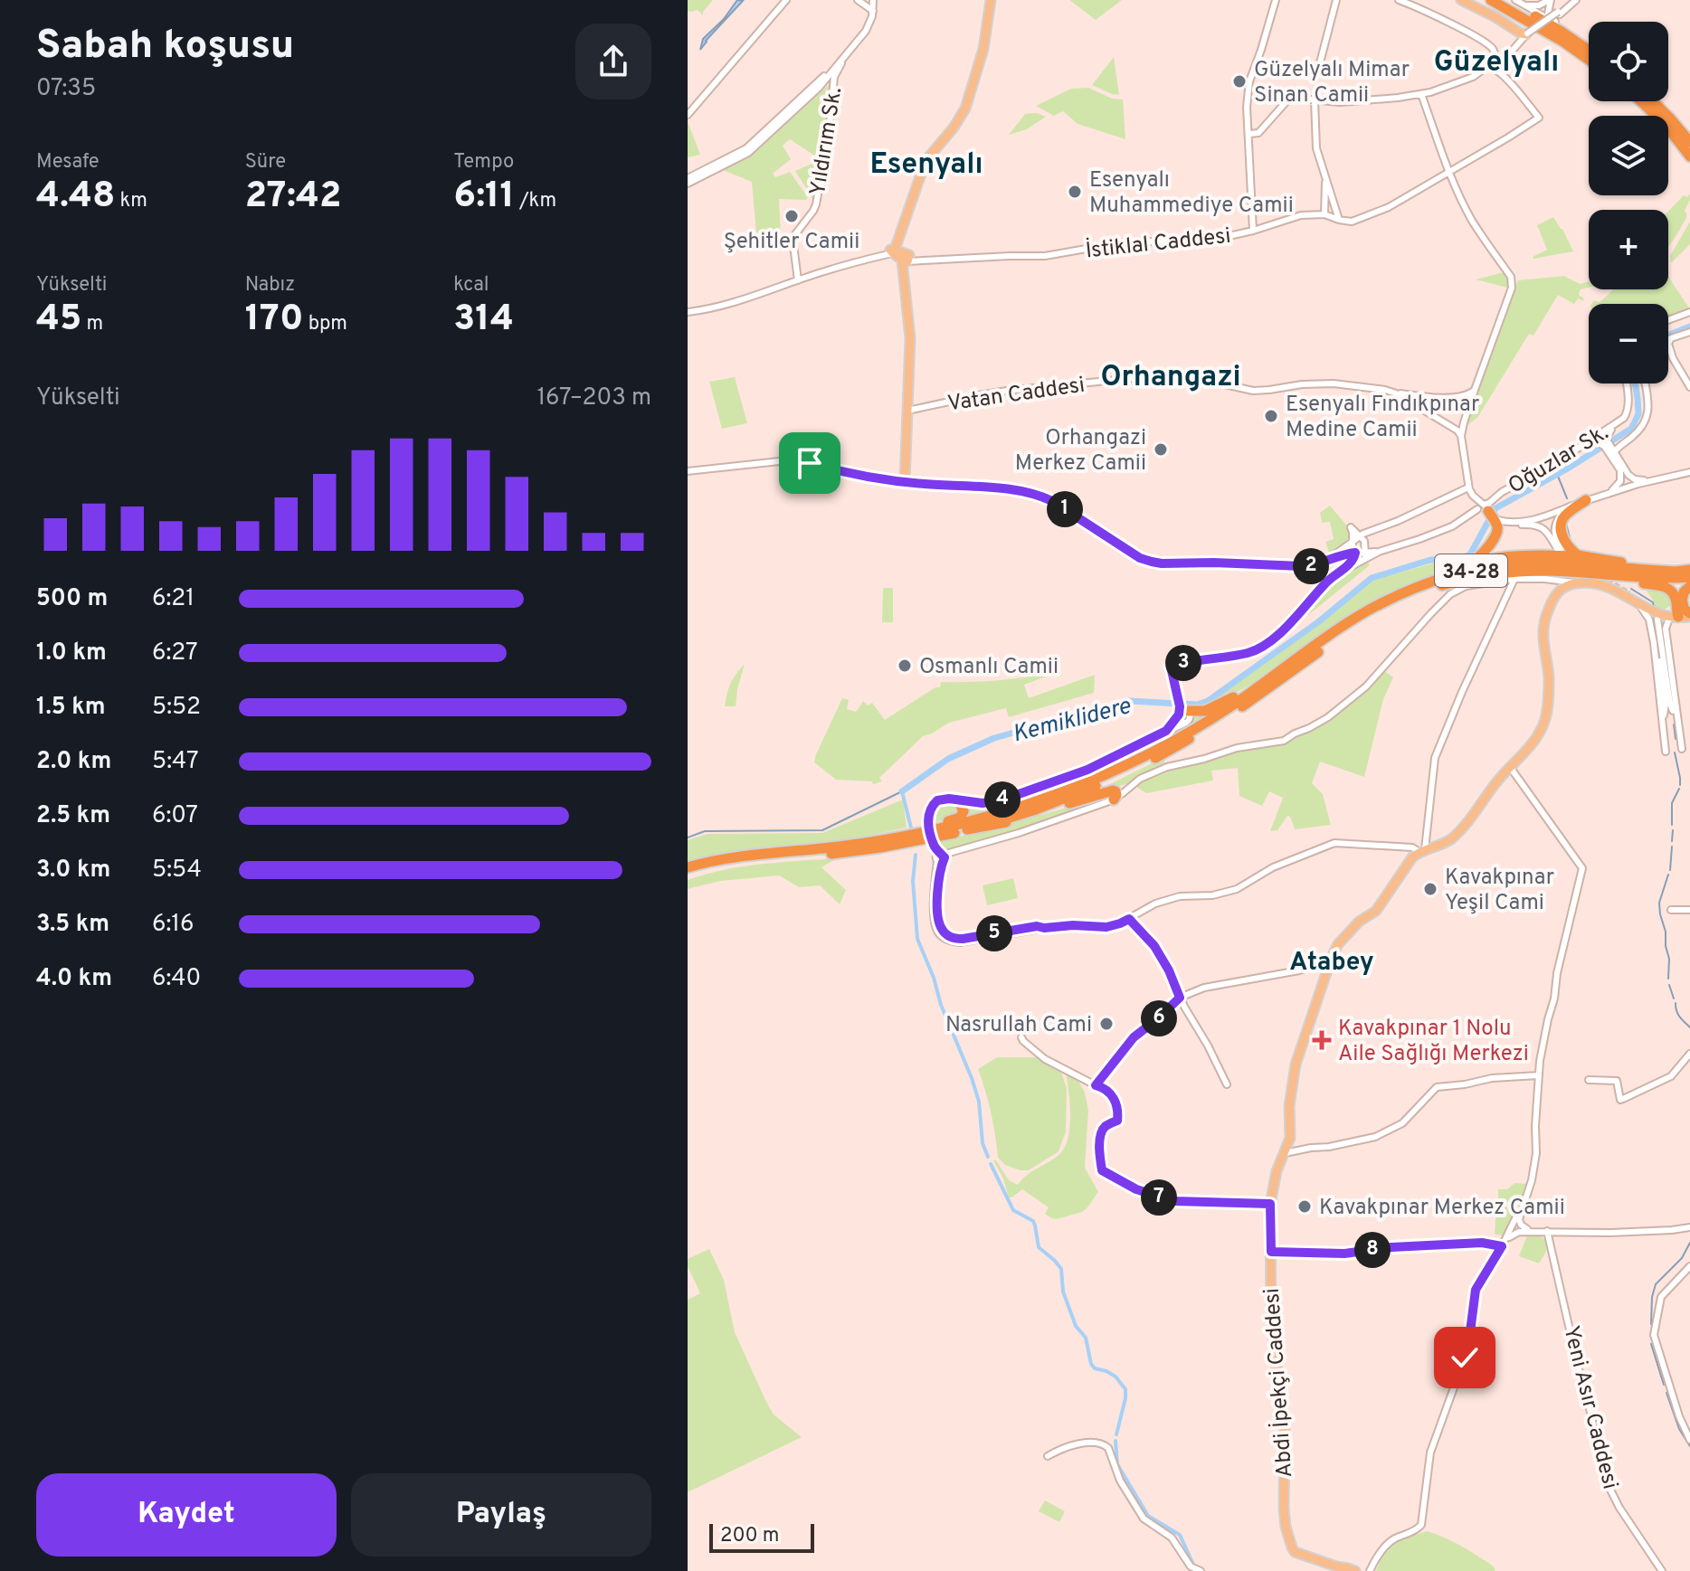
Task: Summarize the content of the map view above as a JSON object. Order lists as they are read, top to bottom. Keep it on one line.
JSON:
{"streets":{"highway":["34-28"],"main road":["Abdi İpekçi Caddesi"],"street":["Yıldırım Sk.","İstiklal Caddesi","Vatan Caddesi","Oğuzlar Sk.","Yeni Asır Caddesi"]},"districts":["Güzelyalı","Esenyalı","Orhangazi","Atabey"],"water":["Kemiklidere"],"places":{"other":["Güzelyalı Mimar Sinan Camii","Esenyalı Muhammediye Camii","Şehitler Camii","Esenyalı Fındıkpınar Medine Camii","Orhangazi Merkez Camii","Osmanlı Camii","Kavakpınar Yeşil Cami","Nasrullah Cami","Kavakpınar Merkez Camii"],"health":["Kavakpınar 1 Nolu Aile Sağlığı Merkezi"]},"scale_bar":"200 m","page":{"heading":["Sabah koşusu","07:35"],"map_buttons":["+","−"],"stats":[["Mesafe","4.48 km"],["Süre","27:42"],["Tempo","6:11 /km"],["Yükselti","45 m"],["Nabız","170 bpm"],["kcal","314"]],"chart":["Yükselti","167–203 m"],"pins":["1","2","3","4","5","6","7","8"],"list":[{"name":"500 m","note":"6:21"},{"name":"1.0 km","note":"6:27"},{"name":"1.5 km","note":"5:52"},{"name":"2.0 km","note":"5:47"},{"name":"2.5 km","note":"6:07"},{"name":"3.0 km","note":"5:54"},{"name":"3.5 km","note":"6:16"},{"name":"4.0 km","note":"6:40"}],"buttons":["Kaydet","Paylaş"],"scale":"200 m"}}
